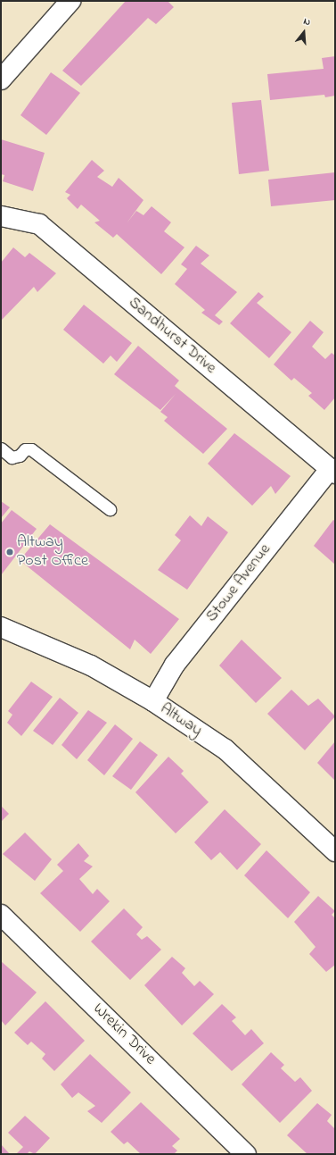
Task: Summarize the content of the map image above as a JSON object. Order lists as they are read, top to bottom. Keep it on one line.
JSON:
{"streets":{"street":["Sandhurst Drive","Stowe Avenue","Altway","Wrekin Drive"]},"crossings":[["Sandhurst Drive","Stowe Avenue"],["Stowe Avenue","Altway"]],"places":["Altway Post Office"],"north":"top"}
